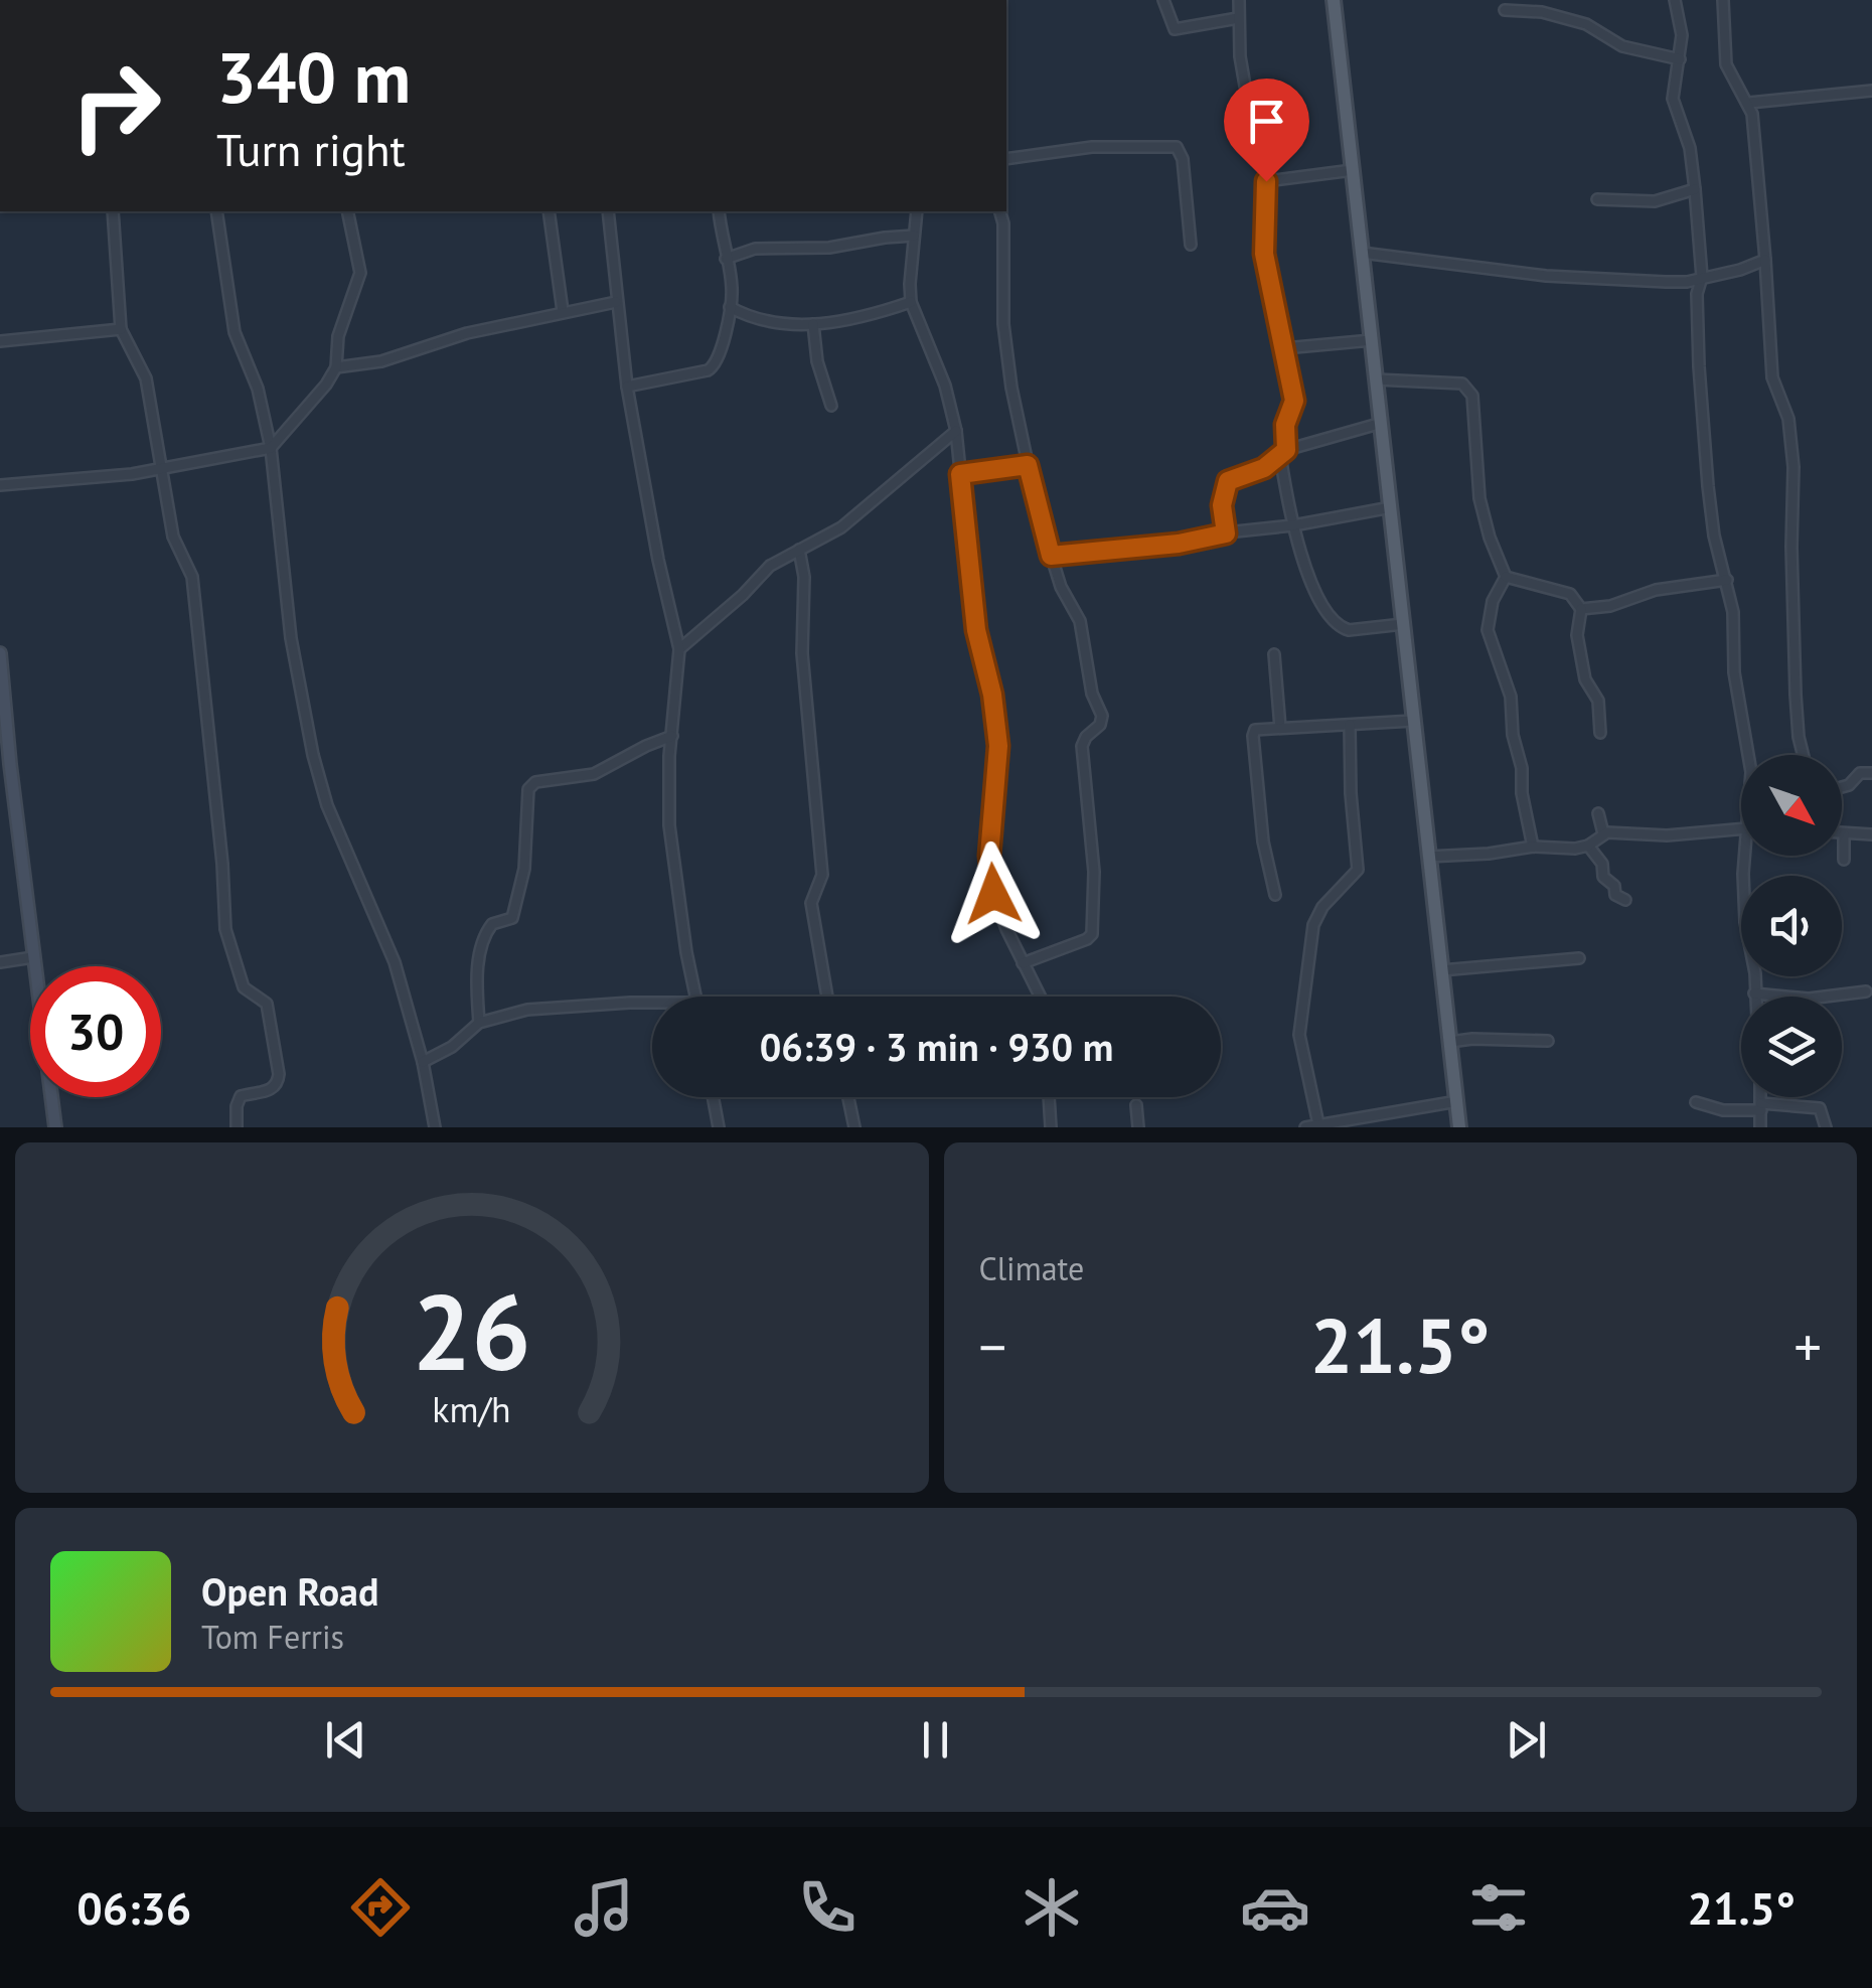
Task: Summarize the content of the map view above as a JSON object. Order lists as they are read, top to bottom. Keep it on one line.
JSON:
{"north":"bottom right","page":{"turn":["340 m","Turn right"],"limit":"30","trip":"06:39 · 3 min · 930 m","tile":"Climate","heat":["−","21.5°","+"],"song":["Open Road","Tom Ferris"],"tabs":["06:36","21.5°"],"gauge":["26","km/h"]}}
